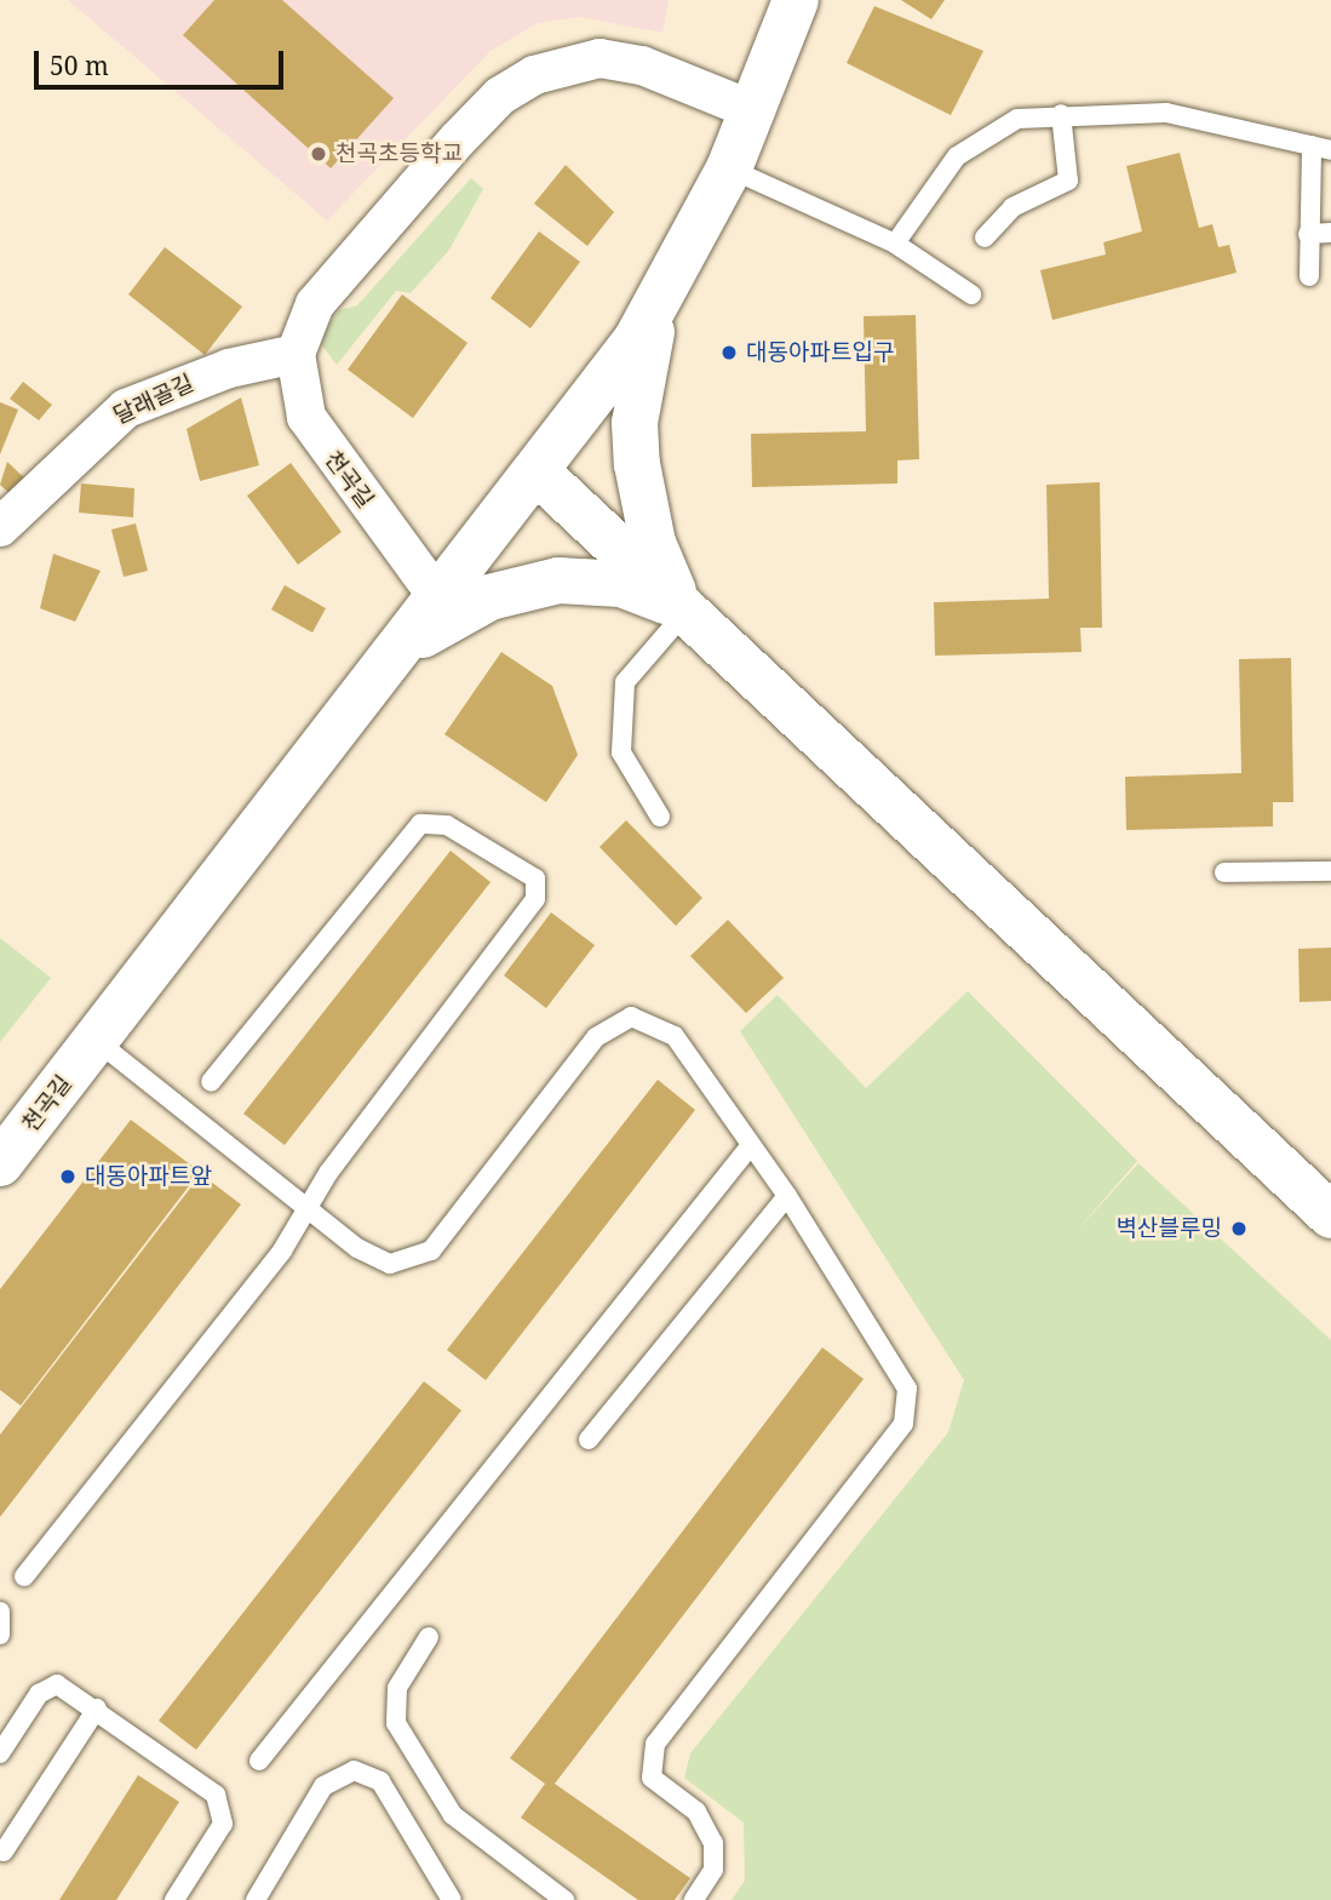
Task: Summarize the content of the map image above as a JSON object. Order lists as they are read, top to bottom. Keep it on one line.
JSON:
{"streets":{"street":["달래골길","천곡길"]},"crossings":[["달래골길","천곡길"]],"places":["천곡초등학교","대동아파트입구","대동아파트앞","벽산블루밍"],"scale_bar":"50 m"}
